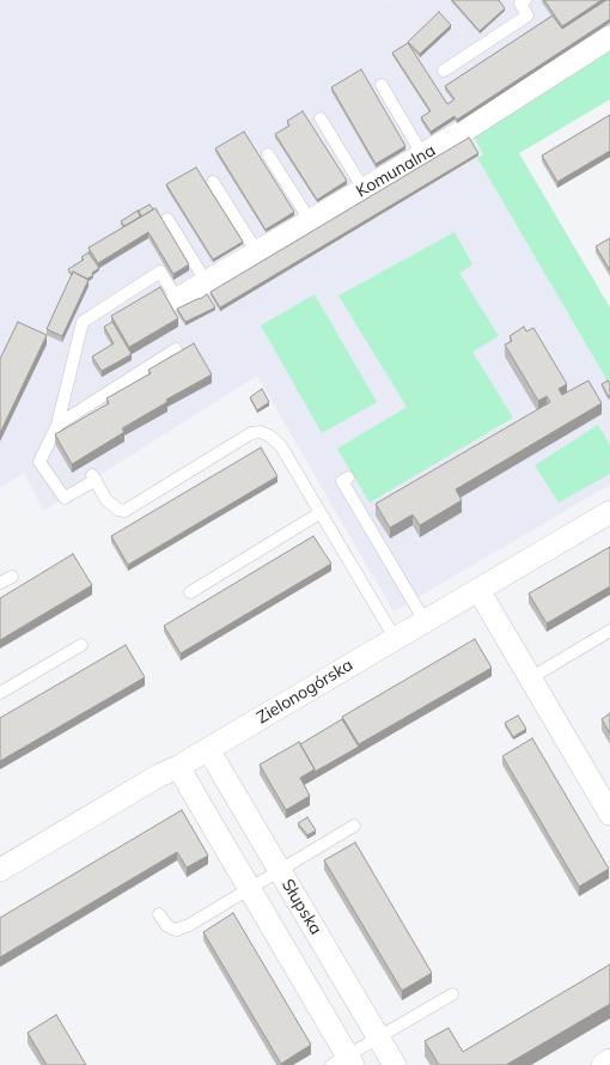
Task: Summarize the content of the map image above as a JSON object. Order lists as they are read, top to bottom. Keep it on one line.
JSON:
{"streets":{"street":["Komunalna","Zielonogórska","Słupska"]},"crossings":[["Zielonogórska","Słupska"]]}
